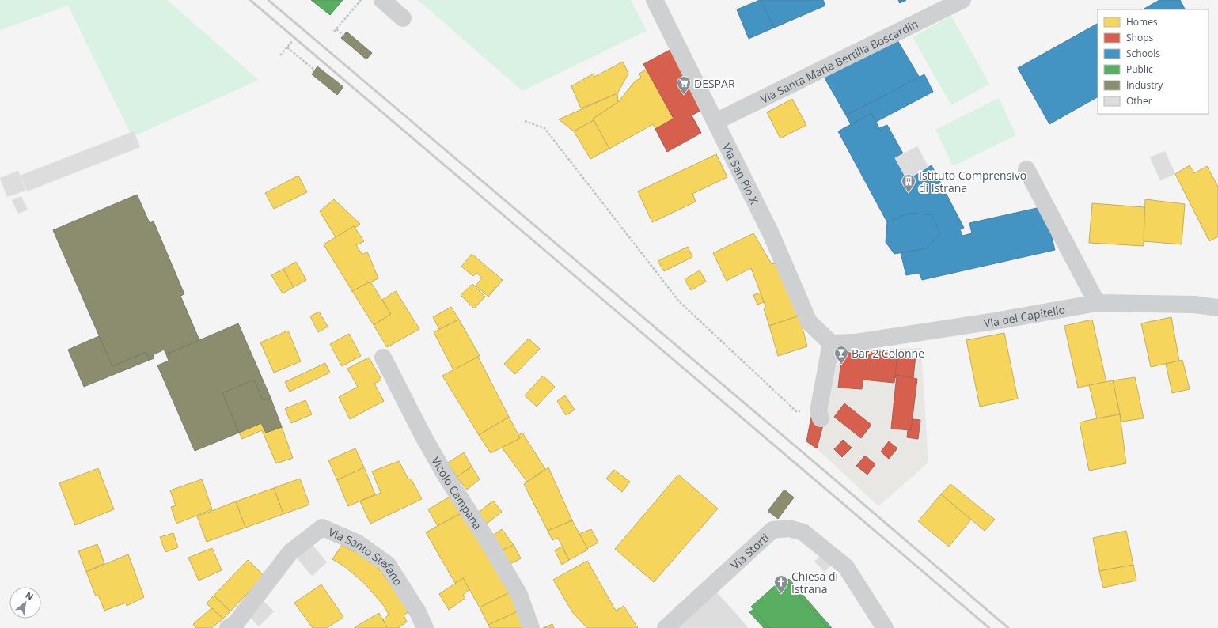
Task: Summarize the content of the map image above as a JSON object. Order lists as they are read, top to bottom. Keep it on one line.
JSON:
{"streets":{"street":["Via Santa Maria Bertilla Boscardin","Via San Pio X","Via del Capitello","Vicolo Campana","Via Storti","Via Santo Stefano"]},"crossings":[["Via Santa Maria Bertilla Boscardin","Via San Pio X"],["Via San Pio X","Via del Capitello"]],"places":{"supermarket":["DESPAR"],"building":["Istituto Comprensivo di Istrana"],"bar":["Bar 2 Colonne"],"church":["Chiesa di Istrana"]},"legend":["Homes","Shops","Schools","Public","Industry","Other"],"north":"top right"}
